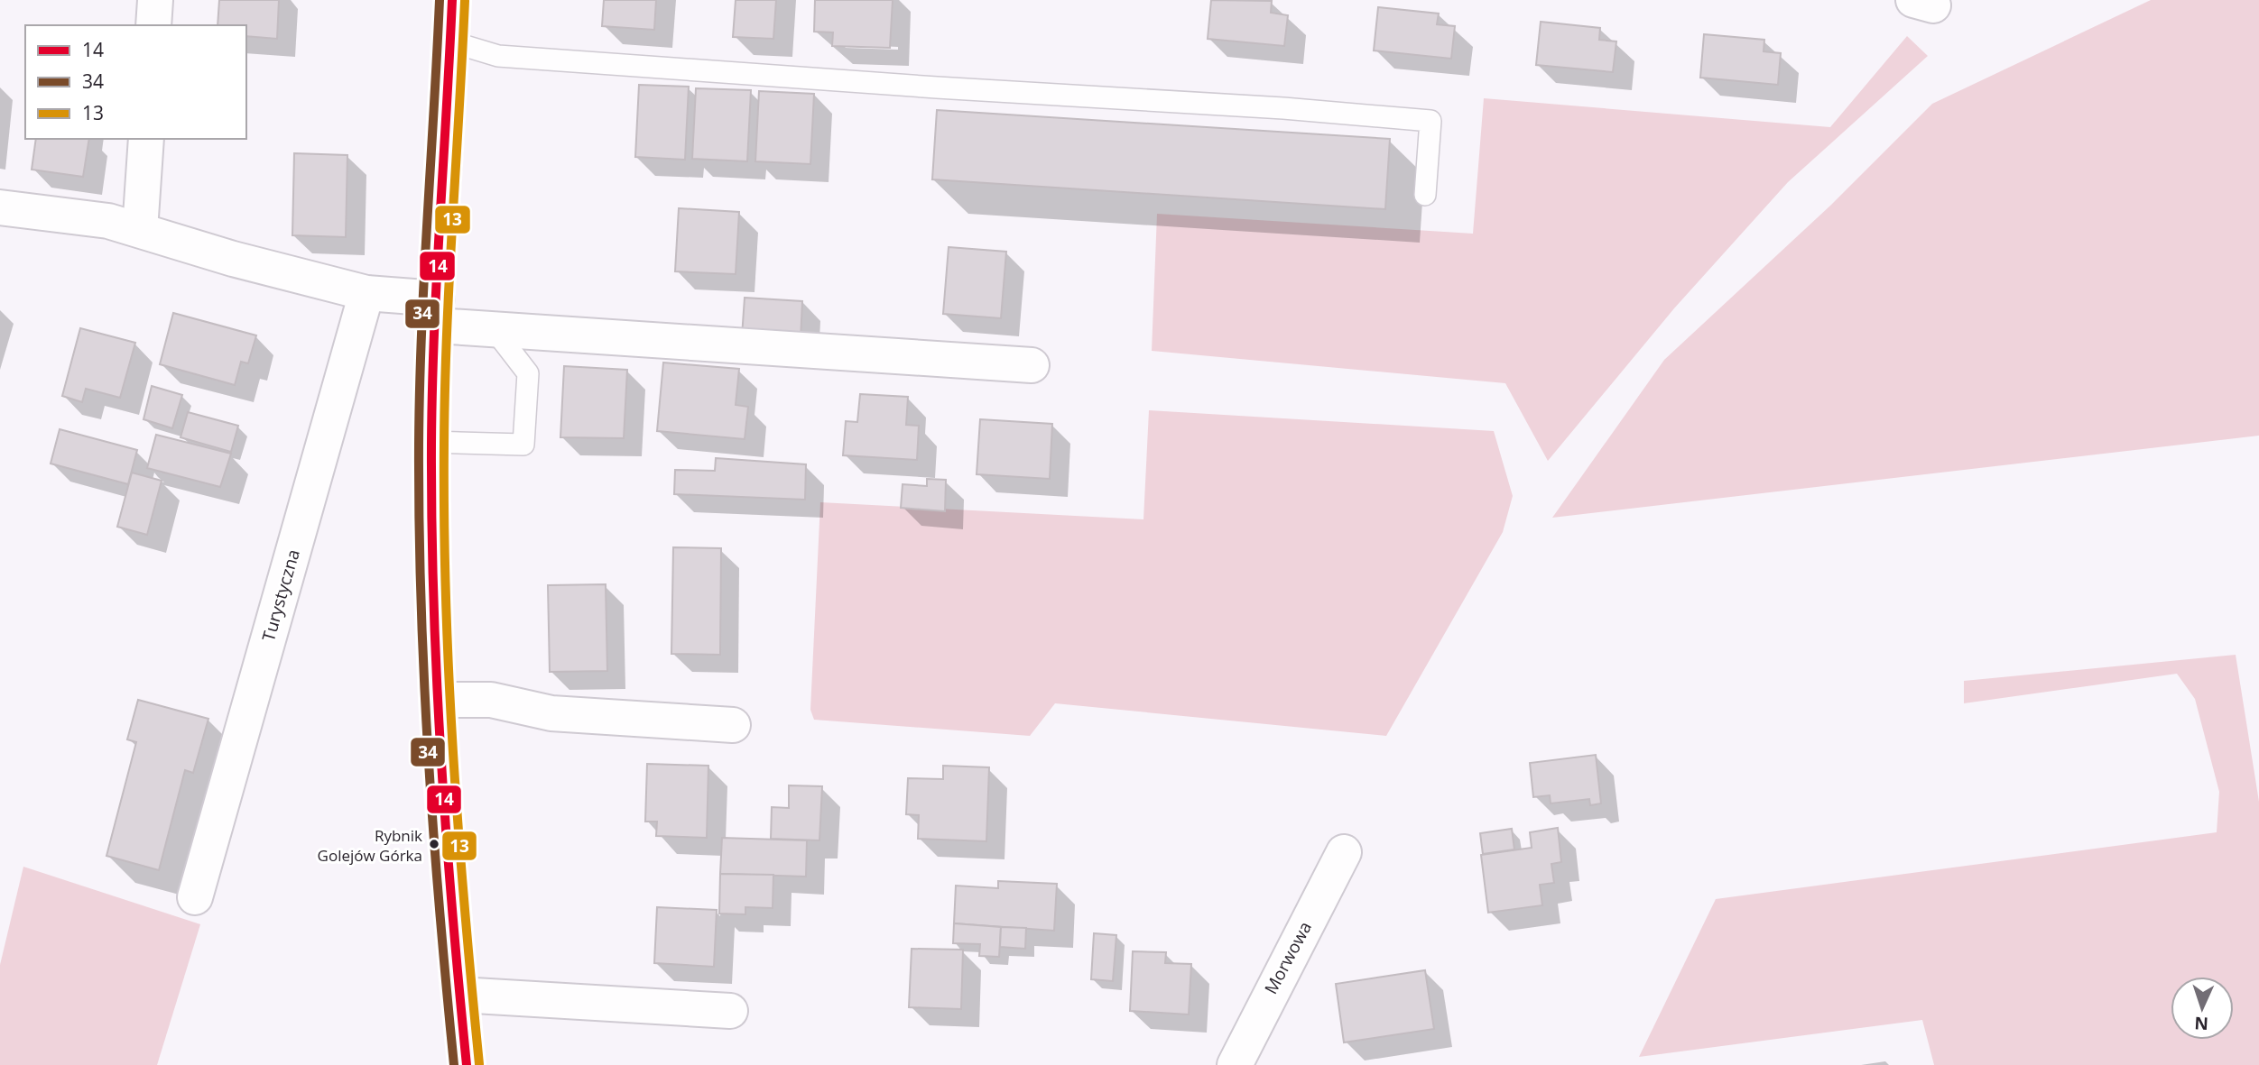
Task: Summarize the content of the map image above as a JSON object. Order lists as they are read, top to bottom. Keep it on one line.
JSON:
{"streets":{"street":["Turystyczna","Morwowa"]},"places":["Rybnik Golejów Górka"],"lines":["transit line 14","transit line 34","transit line 13"],"legend":["14","34","13"],"north":"bottom"}
